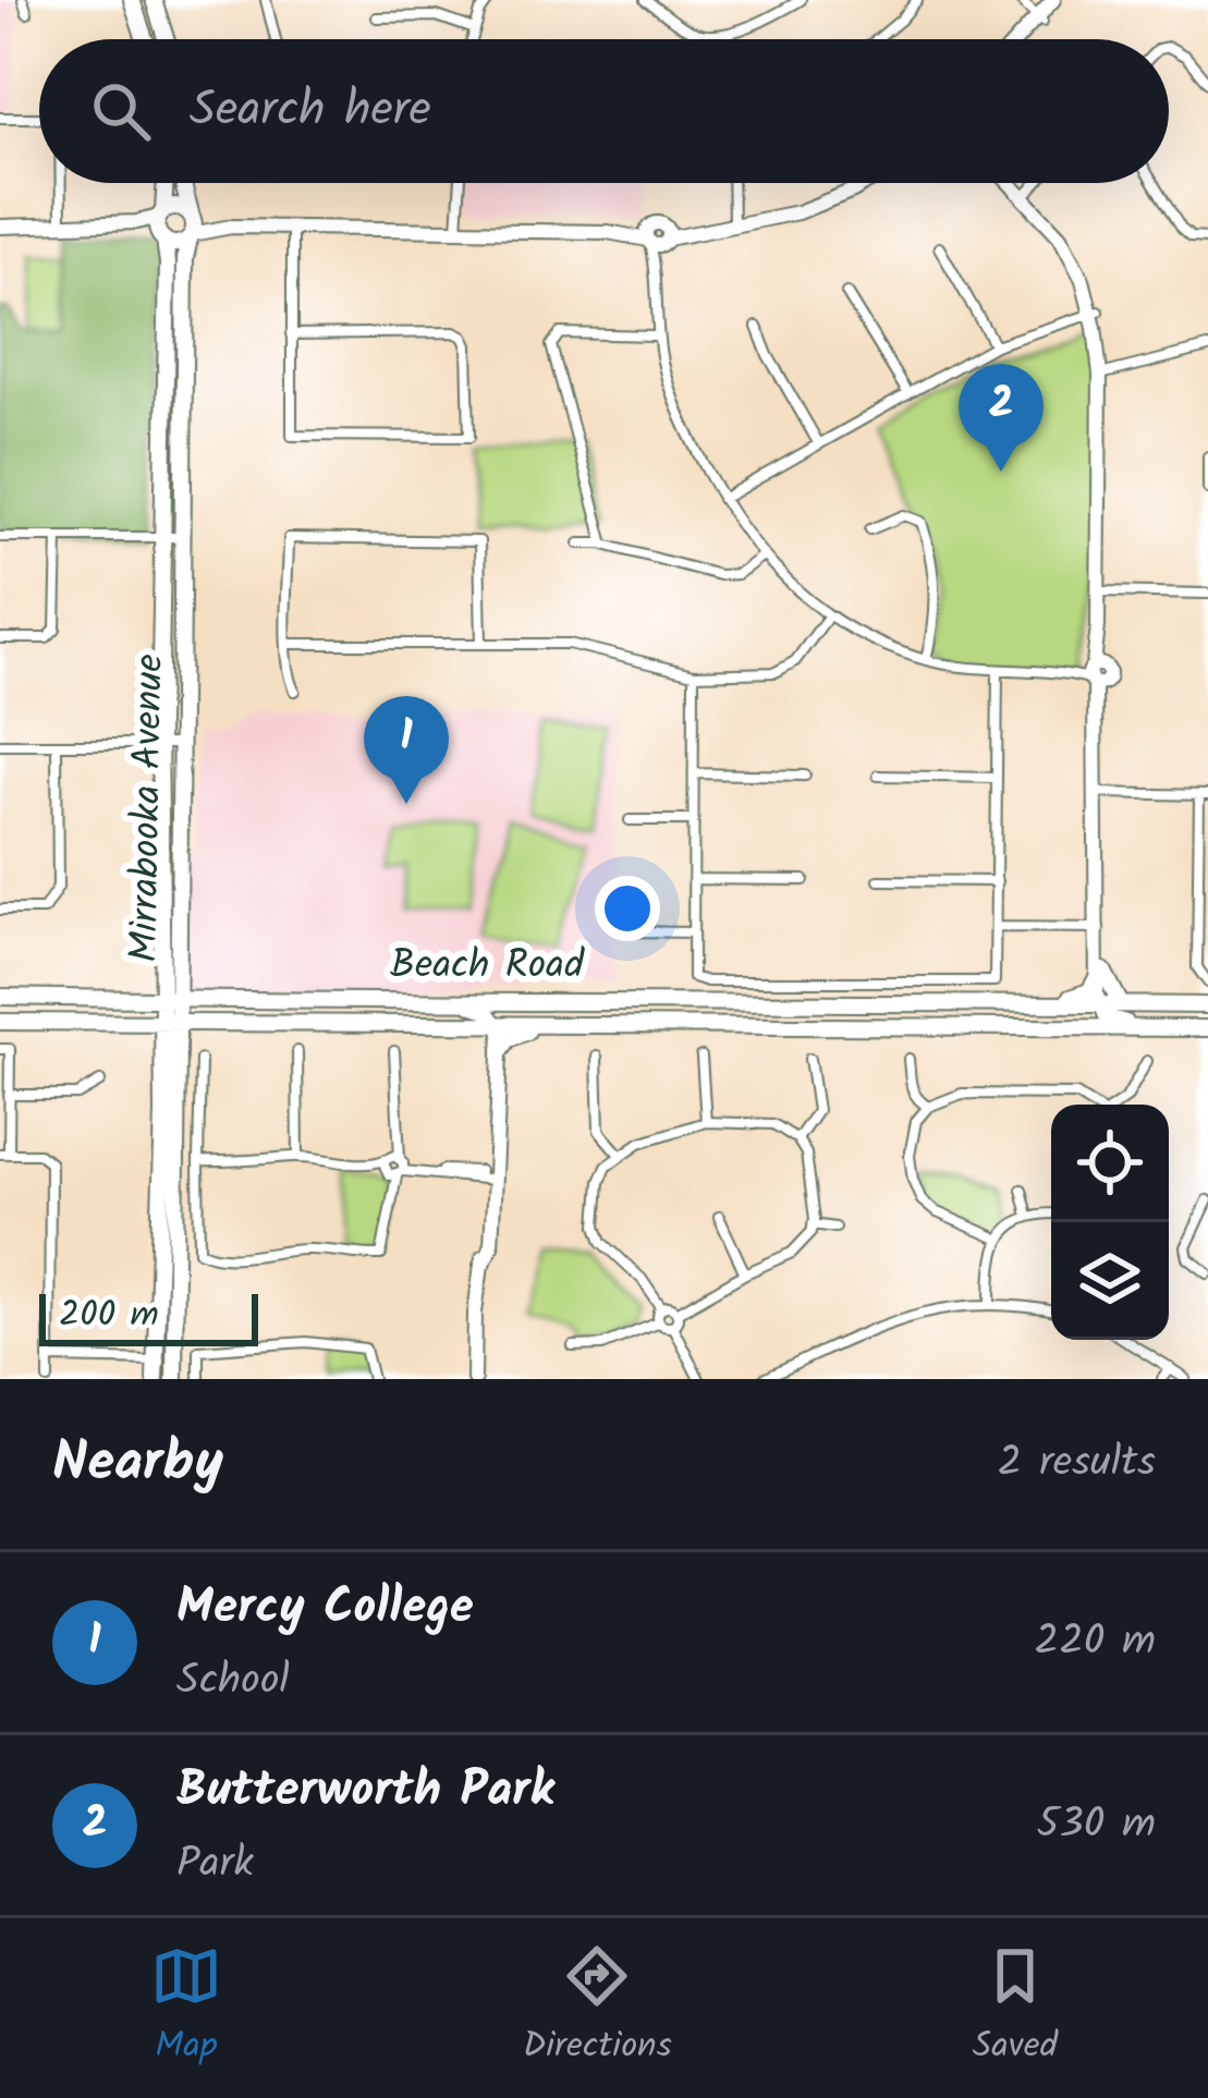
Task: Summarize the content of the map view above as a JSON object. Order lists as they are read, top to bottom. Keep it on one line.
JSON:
{"streets":{"main road":["Mirrabooka Avenue","Beach Road"]},"crossings":[["Mirrabooka Avenue","Beach Road"]],"scale_bar":"200 m","page":{"search":"Search here","pins":["2","1"],"scale":"200 m","heading":["Nearby","2 results"],"list":[{"mark":"1","name":"Mercy College","note":"School","value":"220 m"},{"mark":"2","name":"Butterworth Park","note":"Park","value":"530 m"}],"nav":["Map","Directions","Saved"]}}
